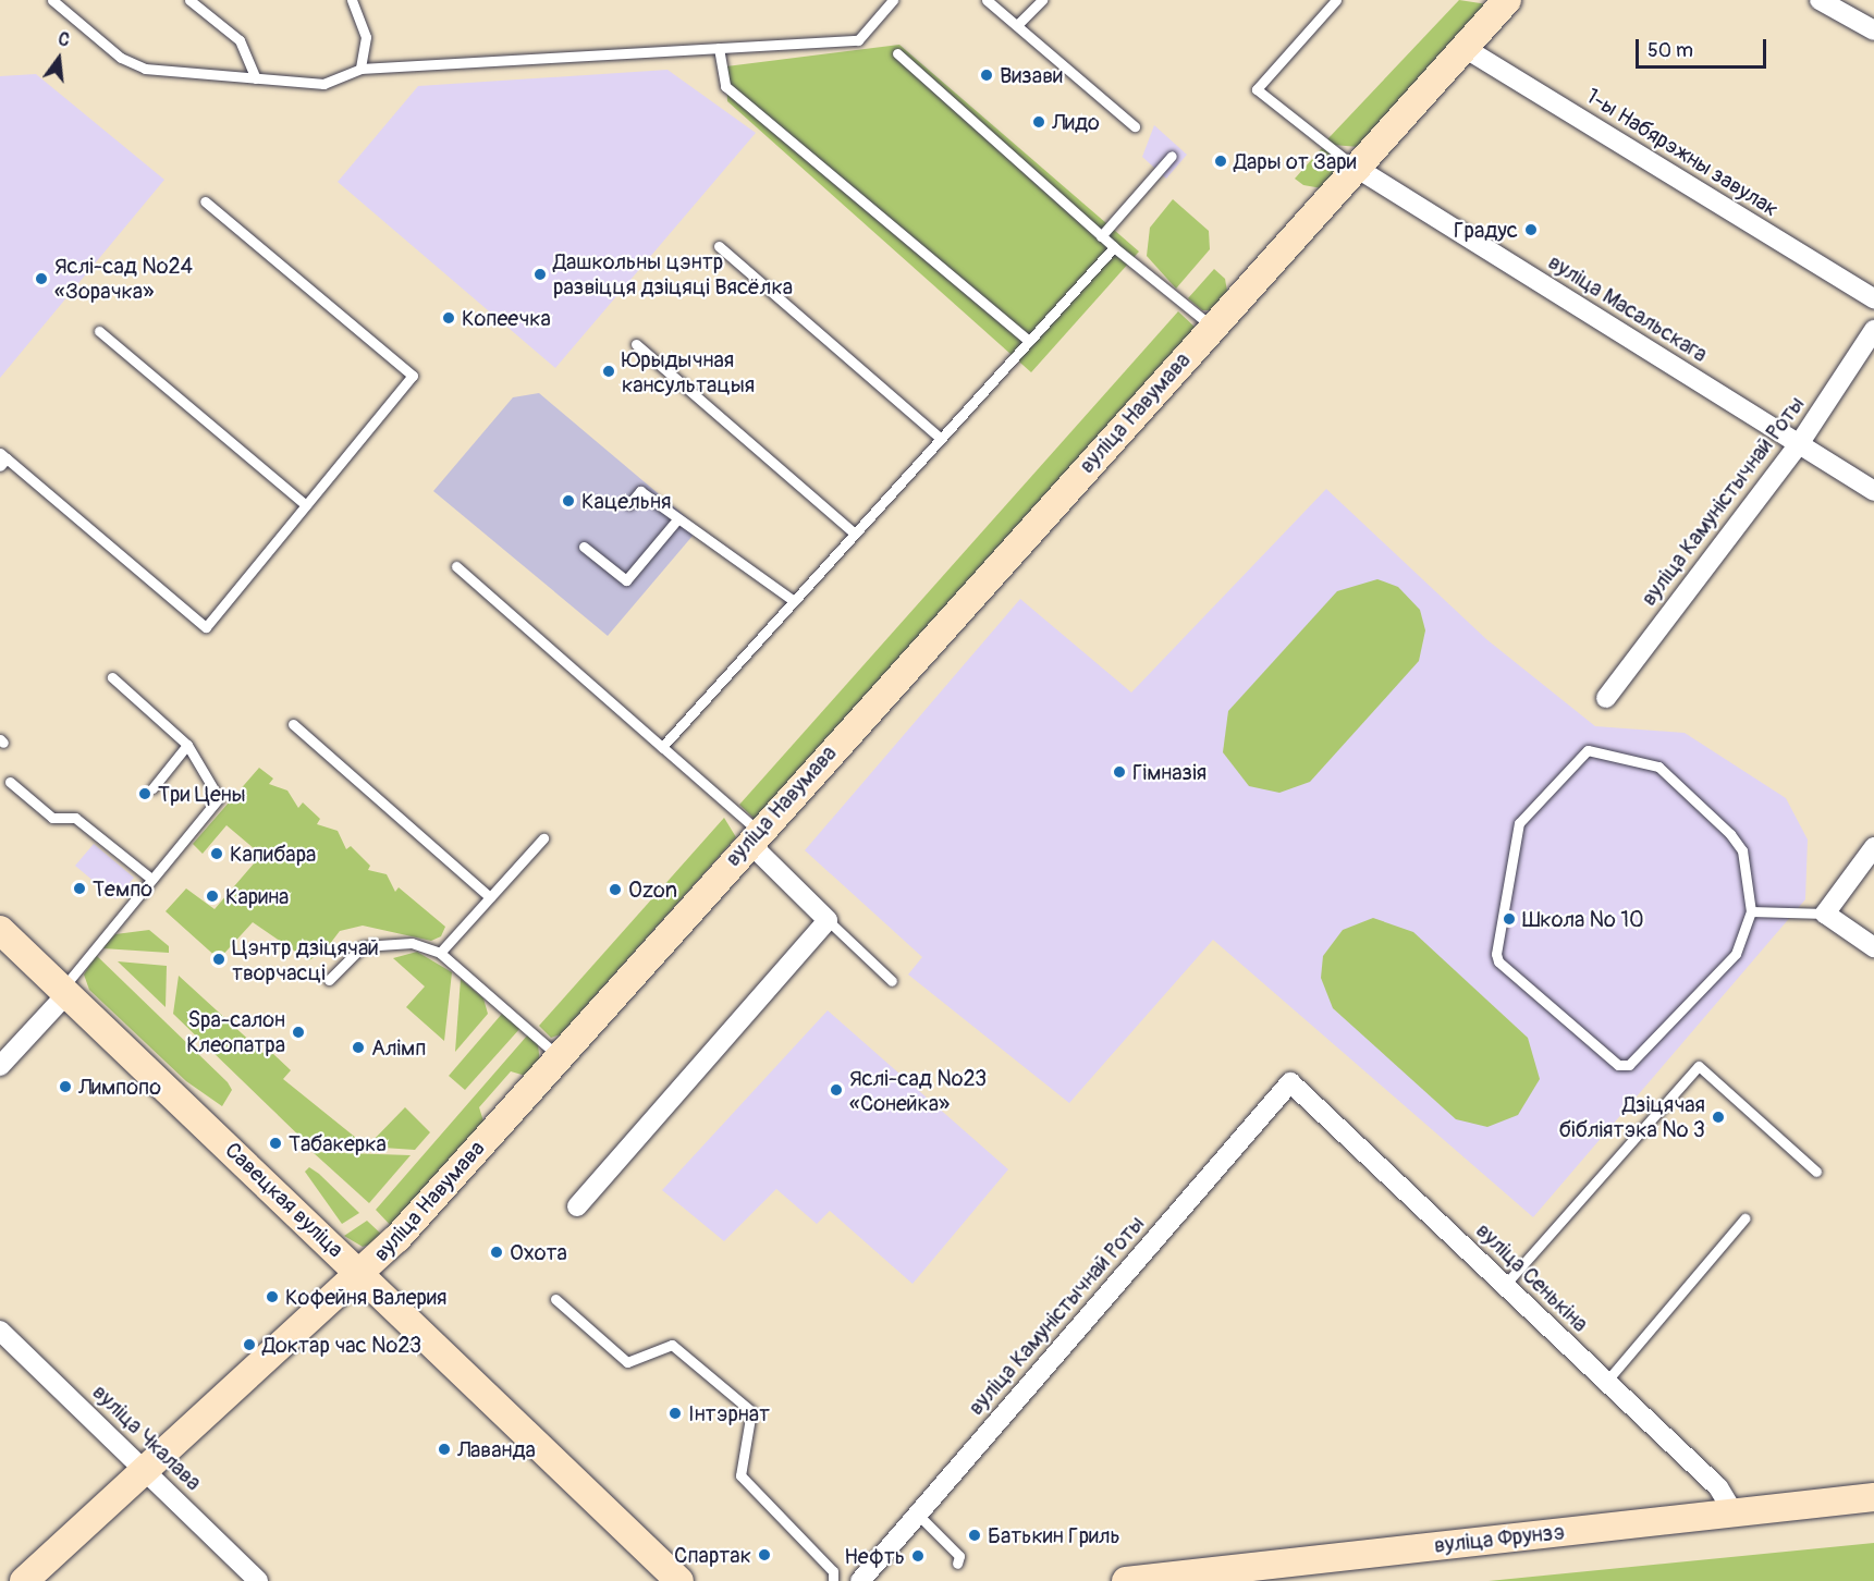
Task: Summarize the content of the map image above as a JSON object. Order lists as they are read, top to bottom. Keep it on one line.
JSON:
{"streets":{"street":["1-ы Набярэжны завулак","вуліца Масальскага","вуліца Навумава","вуліца Камуністычнай Роты","Савецкая вуліца","вуліца Сенькіна","вуліца Чкалава","вуліца Фрунзэ"]},"crossings":[["1-ы Набярэжны завулак","вуліца Навумава"],["вуліца Масальскага","вуліца Навумава"],["вуліца Масальскага","вуліца Камуністычнай Роты"],["вуліца Навумава","Савецкая вуліца"],["вуліца Навумава","вуліца Чкалава"],["вуліца Камуністычнай Роты","вуліца Сенькіна"],["вуліца Сенькіна","вуліца Фрунзэ"]],"places":["Визави","Лидо","Дары от Зари","Градус","Дашкольны цэнтр развіцця дзіцяці Вясёлка","Яслі-сад №24 «Зорачка»","Копеечка","Юрыдычная кансультацыя","Кацельня","Гімназія","Три Цены","Капибара","Темпо","Ozon","Карина","Школа № 10","Цэнтр дзіцячай творчасці","Spa-салон Клеопатра","Алімп","Лимпопо","Яслі-сад №23 «Сонейка»","Дзіцячая бібліятэка № 3","Табакерка","Охота","Кофейня Валерия","Доктар час №23","Інтэрнат","Лаванда","Батькин Гриль","Спартак","Нефть"],"scale_bar":"50 m","north":"top"}
